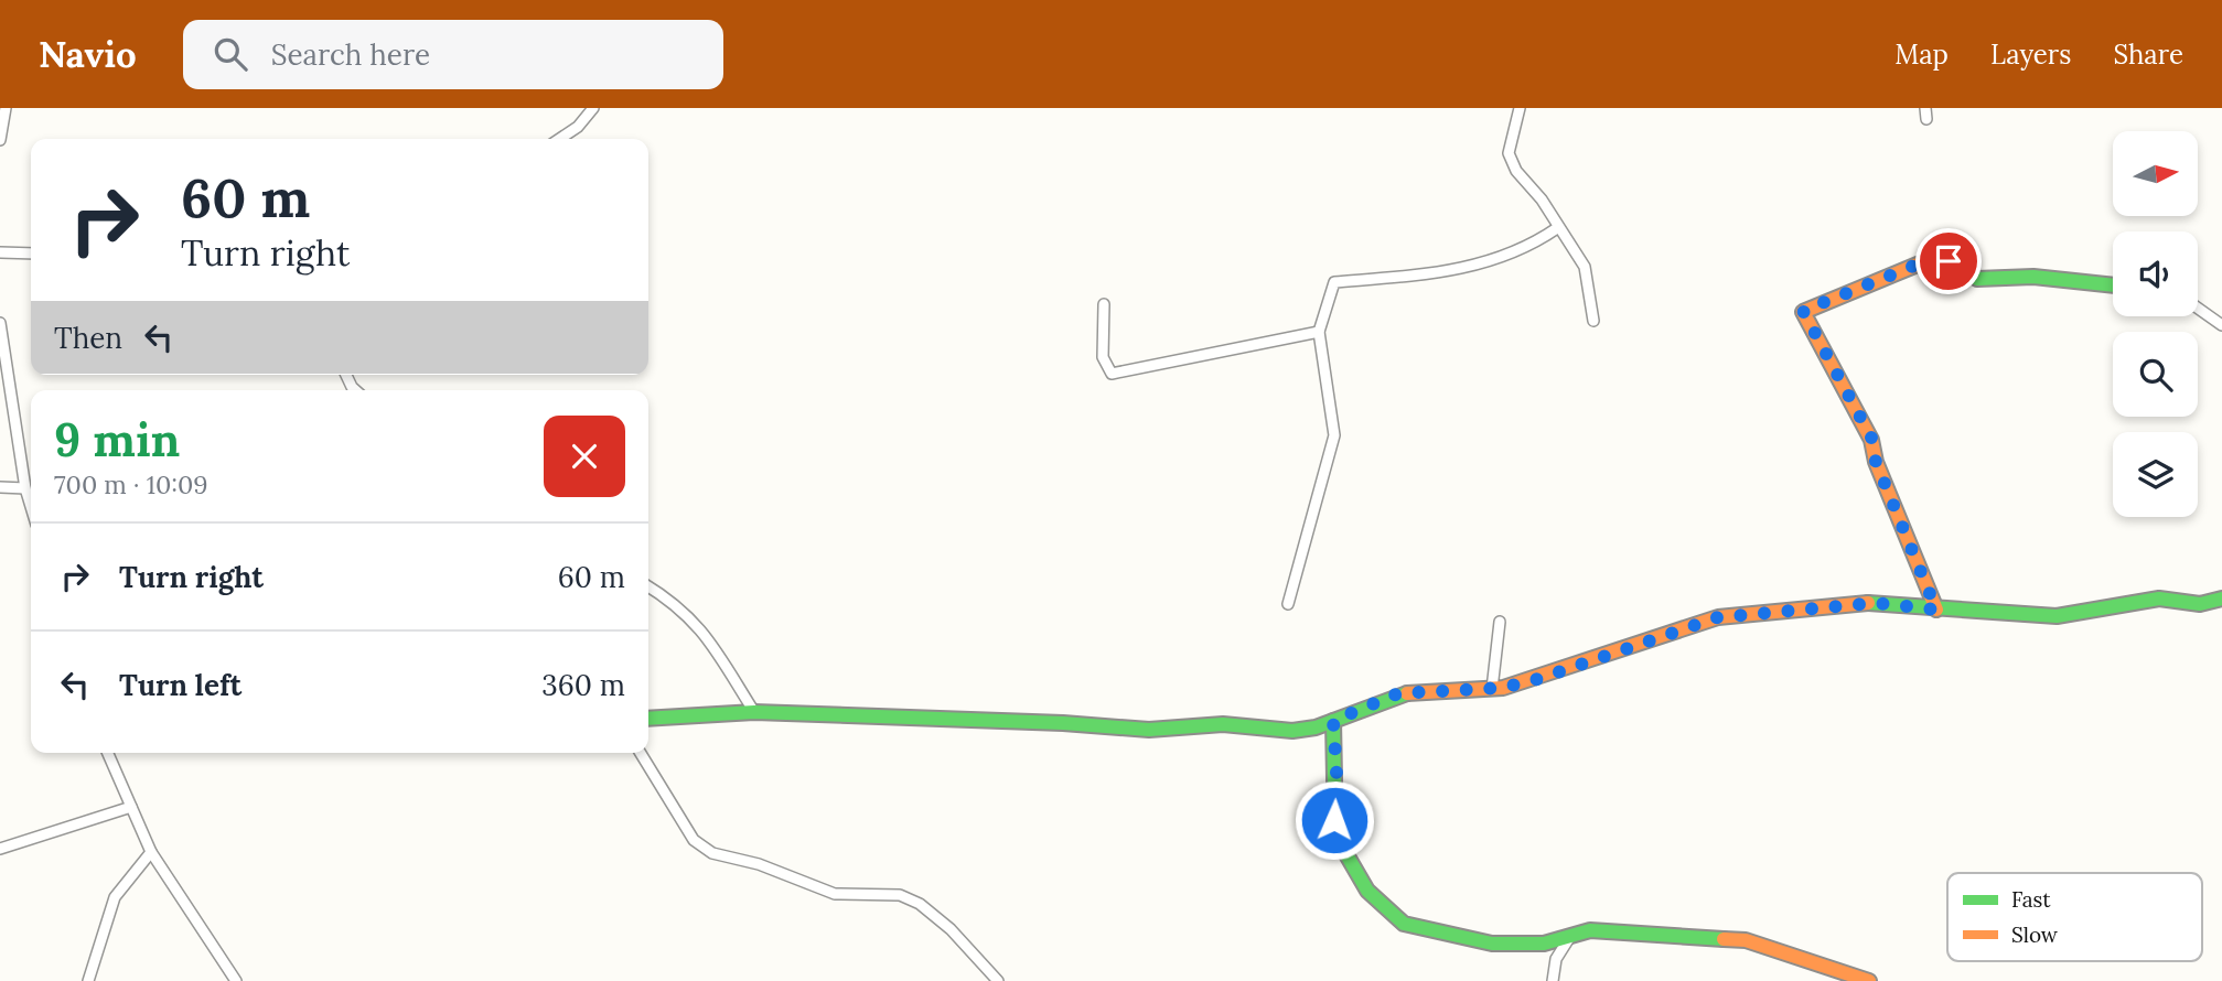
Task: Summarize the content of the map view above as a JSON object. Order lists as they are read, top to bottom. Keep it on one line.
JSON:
{"legend":["Fast","Slow"],"north":"right","page":{"header":"Navio","search":"Search here","nav":["Map","Layers","Share"],"turn":["60 m","Turn right"],"then":"Then","heading":["9 min","700 m · 10:09"],"list":[{"name":"Turn right","value":"60 m"},{"name":"Turn left","value":"360 m"}]}}
